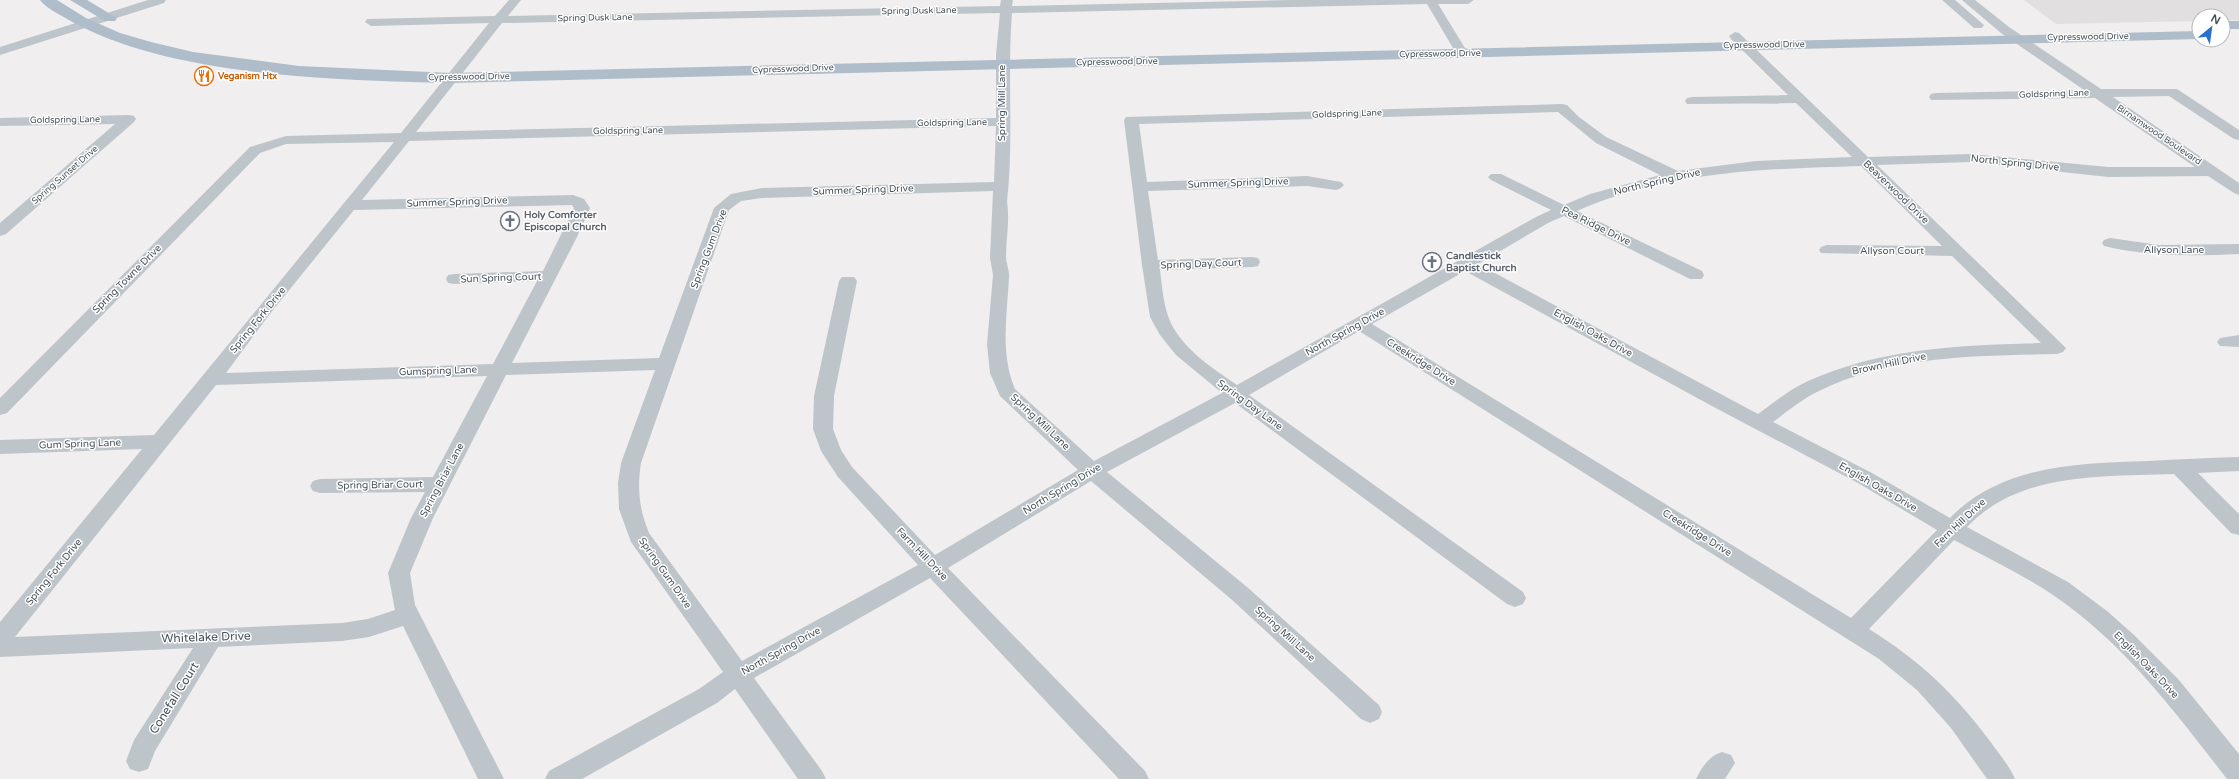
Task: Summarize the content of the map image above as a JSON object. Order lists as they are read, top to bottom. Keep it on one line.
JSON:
{"streets":{"main road":["Cypresswood Drive"],"street":["Spring Dusk Lane","Goldspring Lane","Spring Mill Lane","Birnamwood Boulevard","North Spring Drive","Spring Sunset Drive","Summer Spring Drive","Beaverwood Drive","Pea Ridge Drive","Spring Gum Drive","Allyson Lane","Allyson Court","Spring Day Court","Sun Spring Court","Spring Towne Drive","Spring Fork Drive","English Oaks Drive","Creekridge Drive","Brown Hill Drive","Gumspring Lane","Spring Day Lane","Gum Spring Lane","Spring Briar Lane","Spring Briar Court","Fern Hill Drive","Farm Hill Drive","Whitelake Drive","Conefall Court"]},"crossings":[["Spring Dusk Lane","Spring Mill Lane"],["Spring Dusk Lane","Spring Fork Drive"],["Cypresswood Drive","Spring Mill Lane"],["Cypresswood Drive","Birnamwood Boulevard"],["Cypresswood Drive","Beaverwood Drive"],["Cypresswood Drive","Spring Fork Drive"],["Goldspring Lane","Spring Mill Lane"],["Goldspring Lane","Birnamwood Boulevard"],["Goldspring Lane","North Spring Drive"],["Goldspring Lane","Spring Sunset Drive"],["Goldspring Lane","Spring Towne Drive"],["Goldspring Lane","Spring Fork Drive"],["Goldspring Lane","Spring Day Lane"],["Spring Mill Lane","North Spring Drive"],["Spring Mill Lane","Summer Spring Drive"],["Birnamwood Boulevard","North Spring Drive"],["North Spring Drive","Beaverwood Drive"],["North Spring Drive","Pea Ridge Drive"],["North Spring Drive","Spring Gum Drive"],["North Spring Drive","English Oaks Drive"],["North Spring Drive","Creekridge Drive"],["North Spring Drive","Spring Day Lane"],["North Spring Drive","Farm Hill Drive"],["Summer Spring Drive","Spring Gum Drive"],["Summer Spring Drive","Spring Fork Drive"],["Summer Spring Drive","Spring Day Lane"],["Summer Spring Drive","Spring Briar Lane"],["Beaverwood Drive","Allyson Court"],["Beaverwood Drive","Brown Hill Drive"],["Spring Gum Drive","Gumspring Lane"],["Spring Day Court","Spring Day Lane"],["Sun Spring Court","Spring Briar Lane"],["Spring Fork Drive","Gumspring Lane"],["Spring Fork Drive","Gum Spring Lane"],["English Oaks Drive","Brown Hill Drive"],["English Oaks Drive","Fern Hill Drive"],["Creekridge Drive","Fern Hill Drive"],["Gumspring Lane","Spring Briar Lane"],["Spring Briar Lane","Spring Briar Court"],["Spring Briar Lane","Whitelake Drive"],["Whitelake Drive","Conefall Court"]],"places":{"restaurant":["Veganism Htx"],"church":["Holy Comforter Episcopal Church","Candlestick Baptist Church"]},"north":"top right"}
